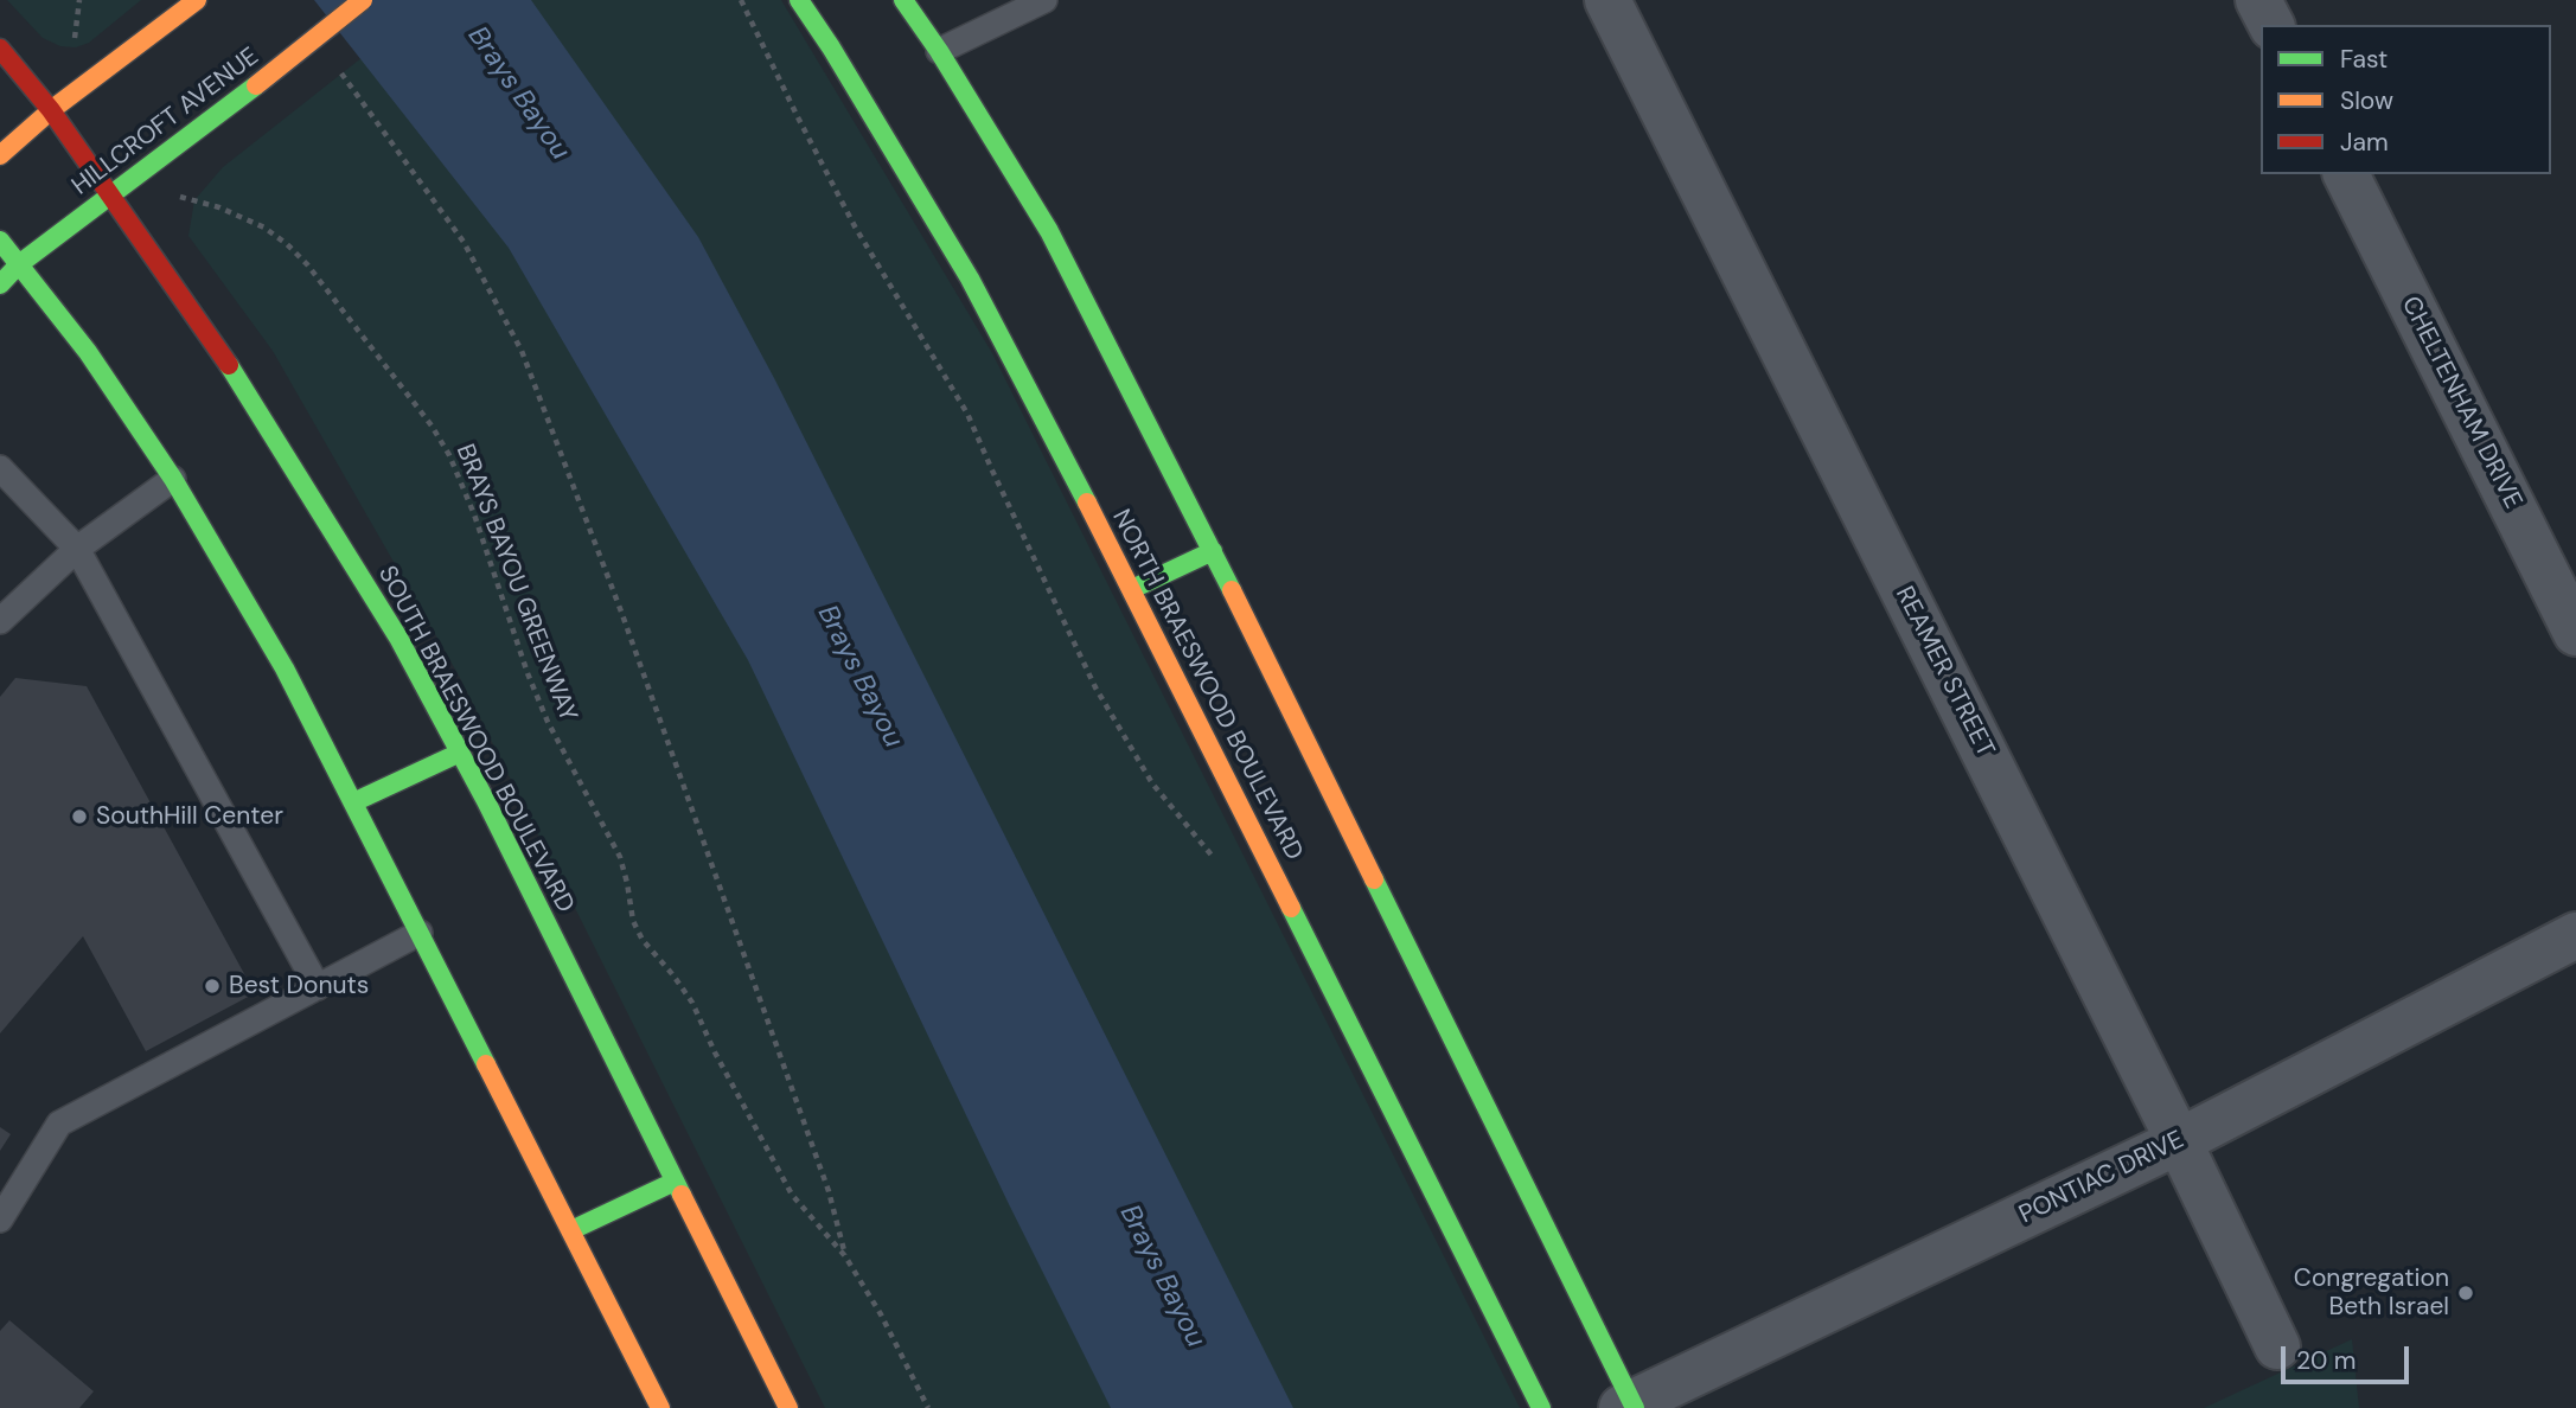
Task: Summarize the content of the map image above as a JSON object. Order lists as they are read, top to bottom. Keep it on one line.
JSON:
{"streets":{"main road":["HILLCROFT AVENUE","NORTH BRAESWOOD BOULEVARD","SOUTH BRAESWOOD BOULEVARD"],"street":["CHELTENHAM DRIVE","REAMER STREET","PONTIAC DRIVE"],"path":["BRAYS BAYOU GREENWAY"]},"crossings":[["HILLCROFT AVENUE","SOUTH BRAESWOOD BOULEVARD"],["REAMER STREET","PONTIAC DRIVE"]],"water":["Brays Bayou"],"places":["SouthHill Center","Best Donuts","Congregation Beth Israel"],"legend":["Fast","Slow","Jam"],"scale_bar":"20 m"}
